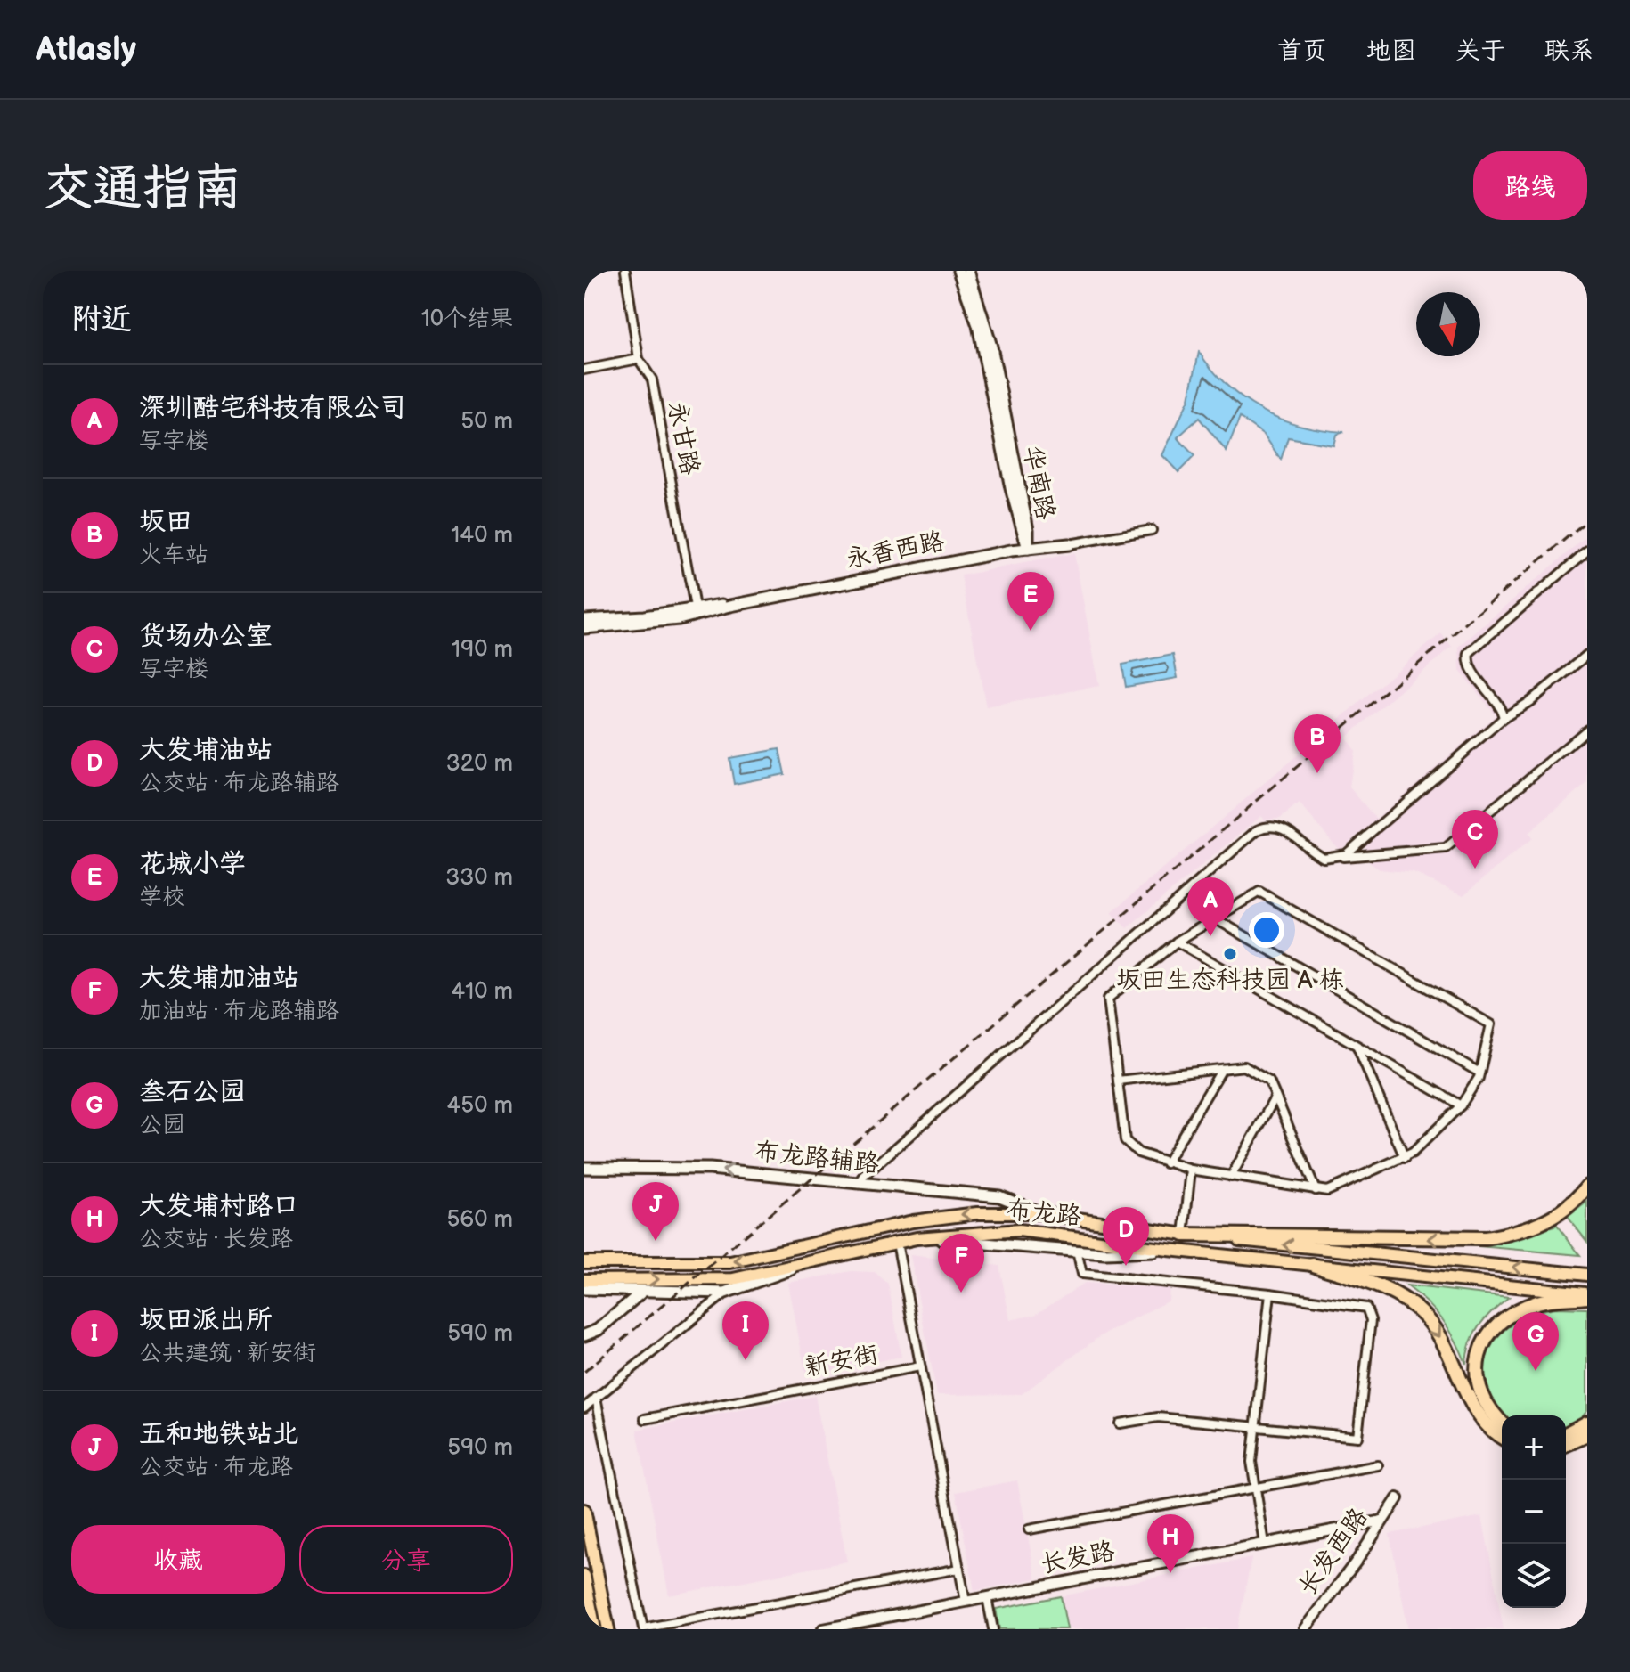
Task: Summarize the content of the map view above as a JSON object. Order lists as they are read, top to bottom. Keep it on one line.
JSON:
{"streets":{"main road":["华南路","永香西路","布龙路辅路","布龙路"],"street":["永甘路","新安街","长发西路","长发路"]},"crossings":[["永甘路","永香西路"],["华南路","永香西路"],["布龙路辅路","布龙路"],["长发西路","长发路"]],"one_way":["布龙路辅路"],"places":["坂田生态科技园 A 栋"],"north":"bottom","page":{"header":"Atlasly","nav":["首页","地图","关于","联系"],"buttons":["路线",["收藏","分享"]],"title":"交通指南","heading":["附近","10个结果"],"list":[{"mark":"A","name":"深圳酷宅科技有限公司","note":"写字楼","value":"50 m"},{"mark":"B","name":"坂田","note":"火车站","value":"140 m"},{"mark":"C","name":"货场办公室","note":"写字楼","value":"190 m"},{"mark":"D","name":"大发埔油站","note":"公交站 · 布龙路辅路","value":"320 m"},{"mark":"E","name":"花城小学","note":"学校","value":"330 m"},{"mark":"F","name":"大发埔加油站","note":"加油站 · 布龙路辅路","value":"410 m"},{"mark":"G","name":"叁石公园","note":"公园","value":"450 m"},{"mark":"H","name":"大发埔村路口","note":"公交站 · 长发路","value":"560 m"},{"mark":"I","name":"坂田派出所","note":"公共建筑 · 新安街","value":"590 m"},{"mark":"J","name":"五和地铁站北","note":"公交站 · 布龙路","value":"590 m"}],"pins":["E","B","C","A","J","D","F","I","G","H"],"map_buttons":["+","−"]}}
